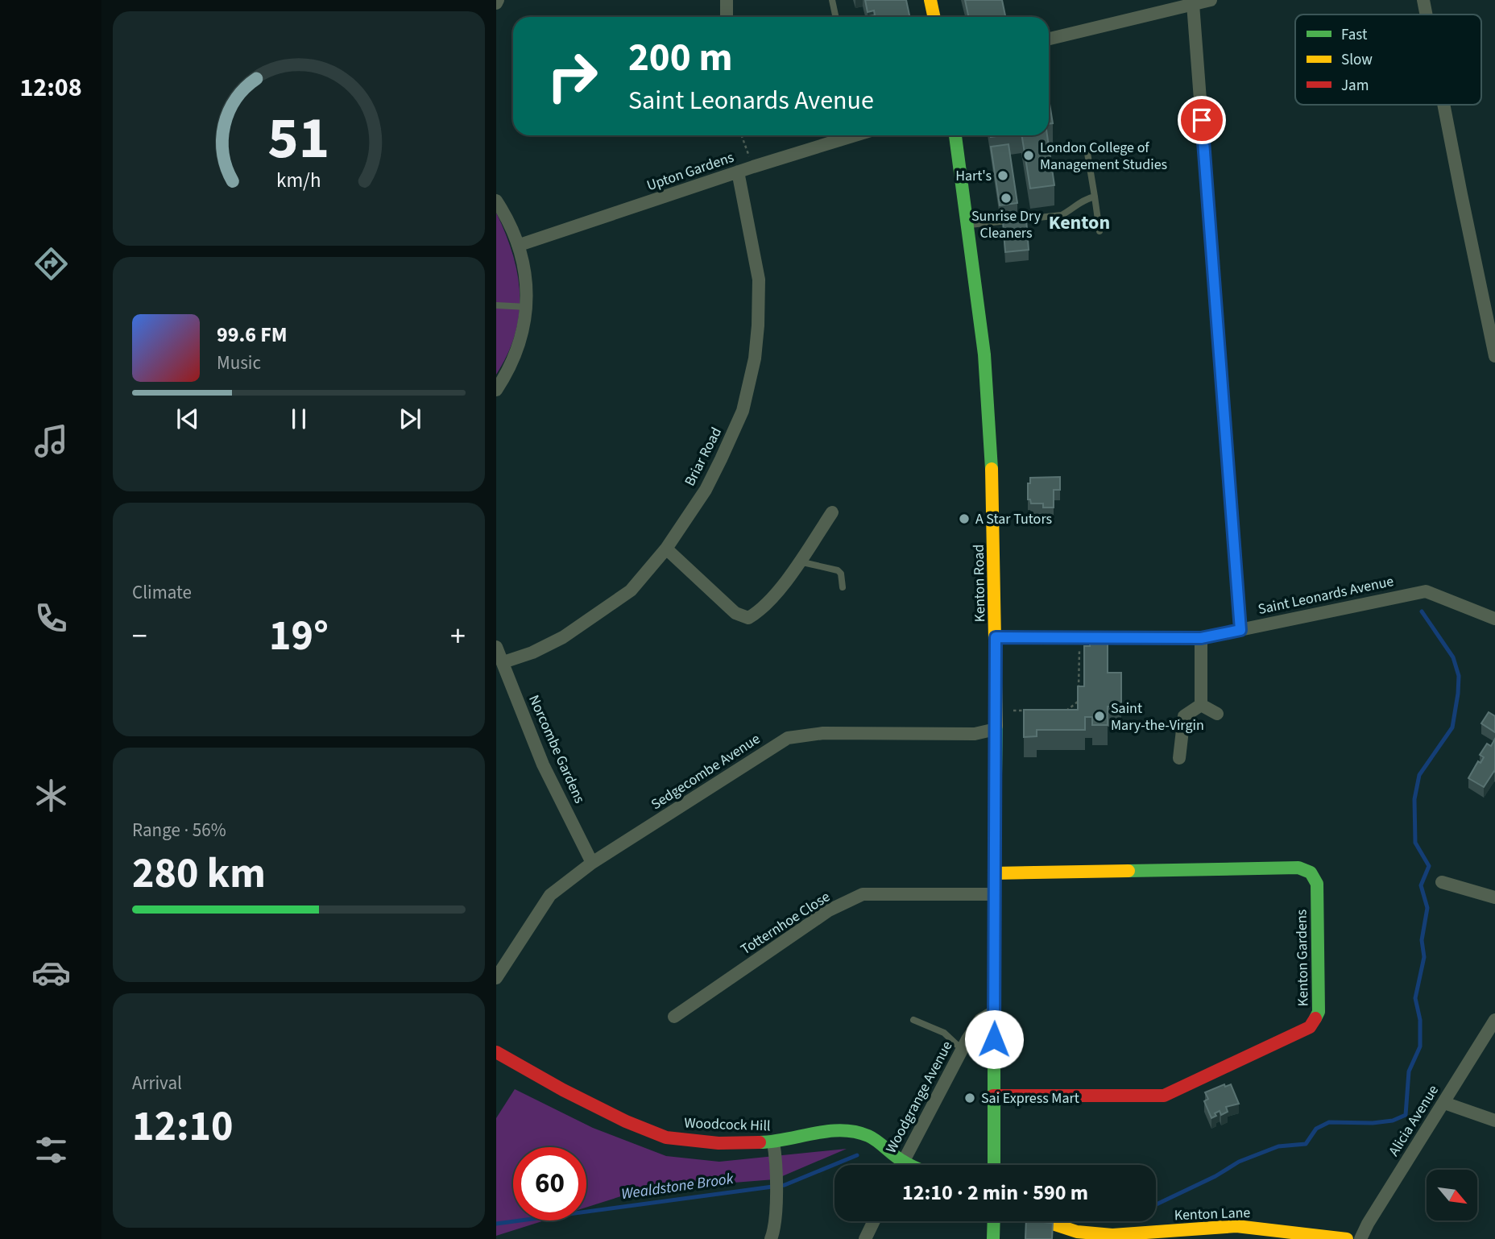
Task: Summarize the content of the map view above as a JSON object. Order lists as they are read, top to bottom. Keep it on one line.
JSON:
{"streets":{"street":["Upton Gardens","Briar Road","Kenton Road","Saint Leonards Avenue","Norcombe Gardens","Sedgecombe Avenue","Totternhoe Close","Kenton Gardens","Woodgrange Avenue","Alicia Avenue","Woodcock Hill","Kenton Lane"]},"crossings":[["Upton Gardens","Briar Road"],["Briar Road","Norcombe Gardens"],["Kenton Road","Saint Leonards Avenue"],["Kenton Road","Sedgecombe Avenue"],["Kenton Road","Totternhoe Close"],["Kenton Road","Kenton Gardens"],["Kenton Road","Woodgrange Avenue"],["Norcombe Gardens","Sedgecombe Avenue"],["Woodgrange Avenue","Woodcock Hill"]],"districts":["Kenton"],"water":["Wealdstone Brook"],"places":["London College of Management Studies","Hart's","Sunrise Dry Cleaners","A Star Tutors","Saint Mary-the-Virgin","Sai Express Mart"],"legend":["Fast","Slow","Jam"],"north":"bottom right","page":{"tabs":"12:08","turn":["200 m","Saint Leonards Avenue"],"song":["99.6 FM","Music"],"tile":["Climate",["Range · 56%","280 km"],["Arrival","12:10"]],"heat":["−","19°","+"],"limit":"60","trip":"12:10 · 2 min · 590 m","gauge":["51","km/h"]}}
